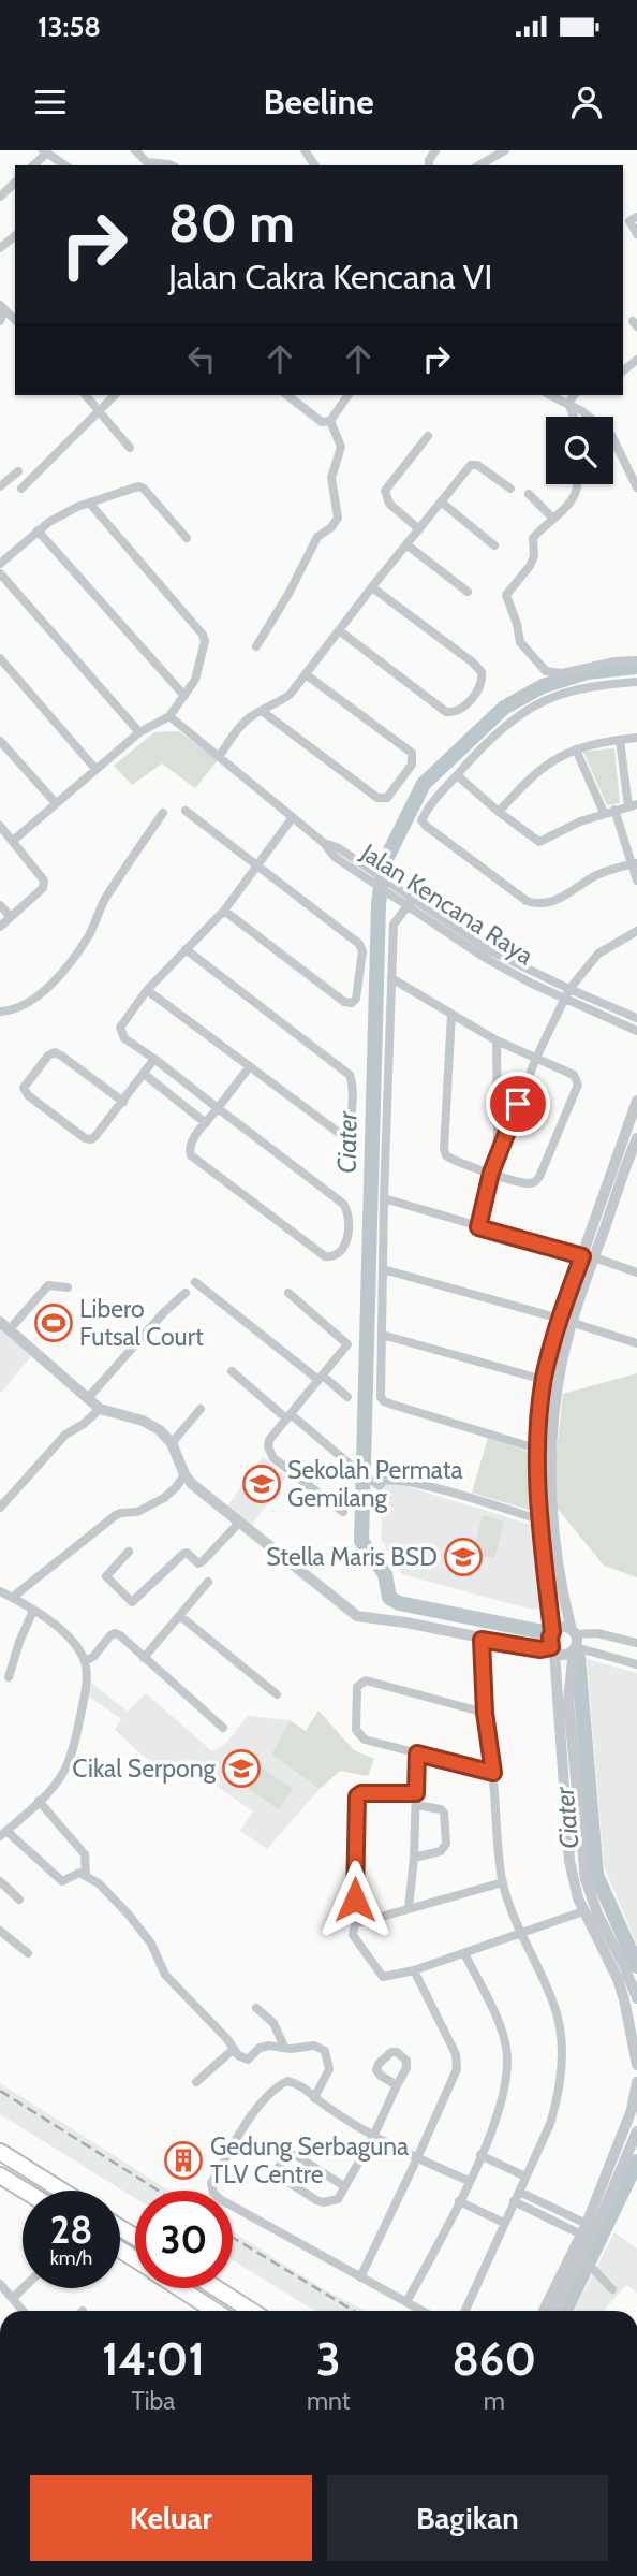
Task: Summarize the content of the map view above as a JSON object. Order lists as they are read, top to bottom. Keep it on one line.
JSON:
{"streets":{"street":["Jalan Kencana Raya"]},"water":["Ciater"],"places":{"sports":["Libero Futsal Court"],"school or university":["Sekolah Permata Gemilang","Stella Maris BSD","Cikal Serpong"],"building":["Gedung Serbaguna TLV Centre"]},"page":{"status":"13:58","header":"Beeline","turn":["80 m","Jalan Cakra Kencana VI"],"speed":"28 km/h","limit":"30","eta":["14:01","Tiba","3","mnt","860","m"],"buttons":["Keluar","Bagikan"]}}
